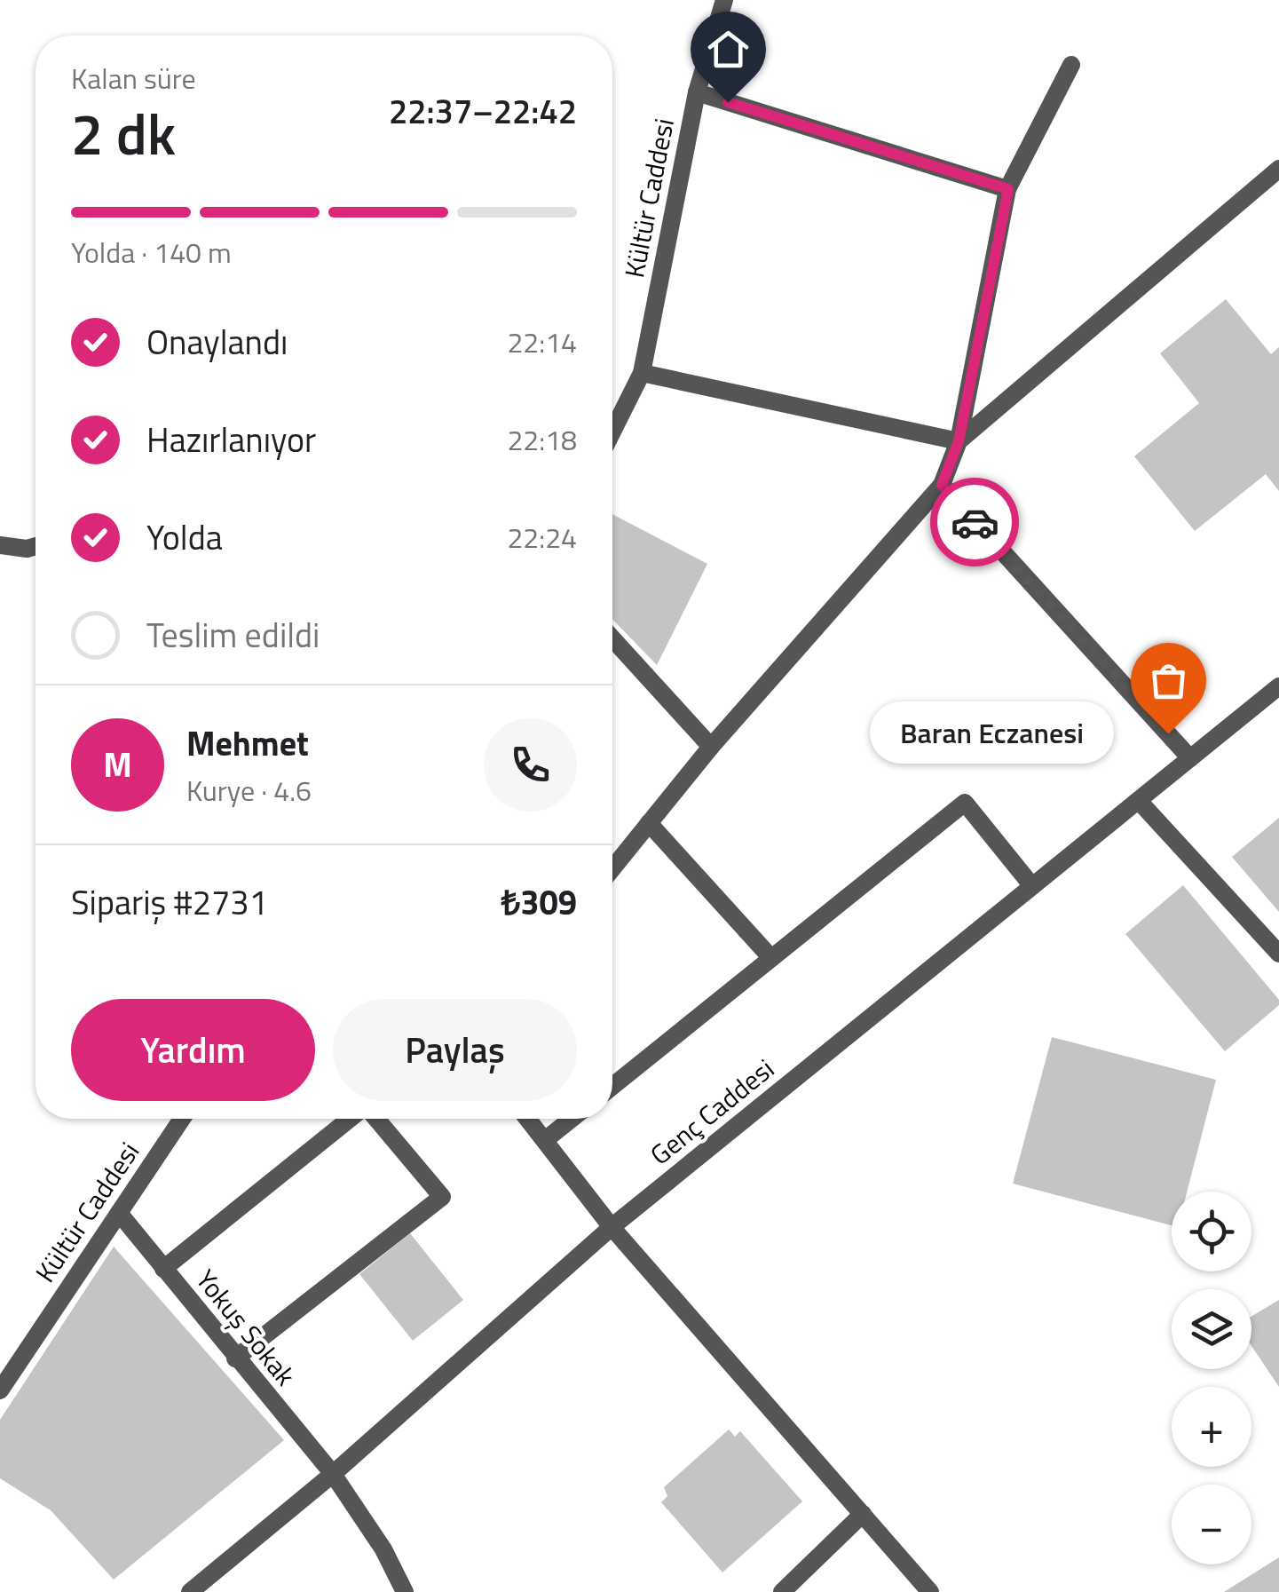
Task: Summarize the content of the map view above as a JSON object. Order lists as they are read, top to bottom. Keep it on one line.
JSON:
{"streets":{"street":["Kültür Caddesi","Genç Caddesi","Yokuş Sokak"]},"crossings":[["Kültür Caddesi","Yokuş Sokak"],["Genç Caddesi","Yokuş Sokak"]],"places":["Baran Eczanesi"],"page":{"heading":["2 dk","Kalan süre","22:37–22:42"],"panel":["Mehmet","Kurye · 4.6","Sipariş #2731","₺309"],"bar":"Yolda · 140 m","list":[["Onaylandı","22:14"],["Hazırlanıyor","22:18"],["Yolda","22:24"],"Teslim edildi"],"bubble":"Baran Eczanesi","round":"M","buttons":["Yardım","Paylaş"],"map_buttons":["+","−"]}}
